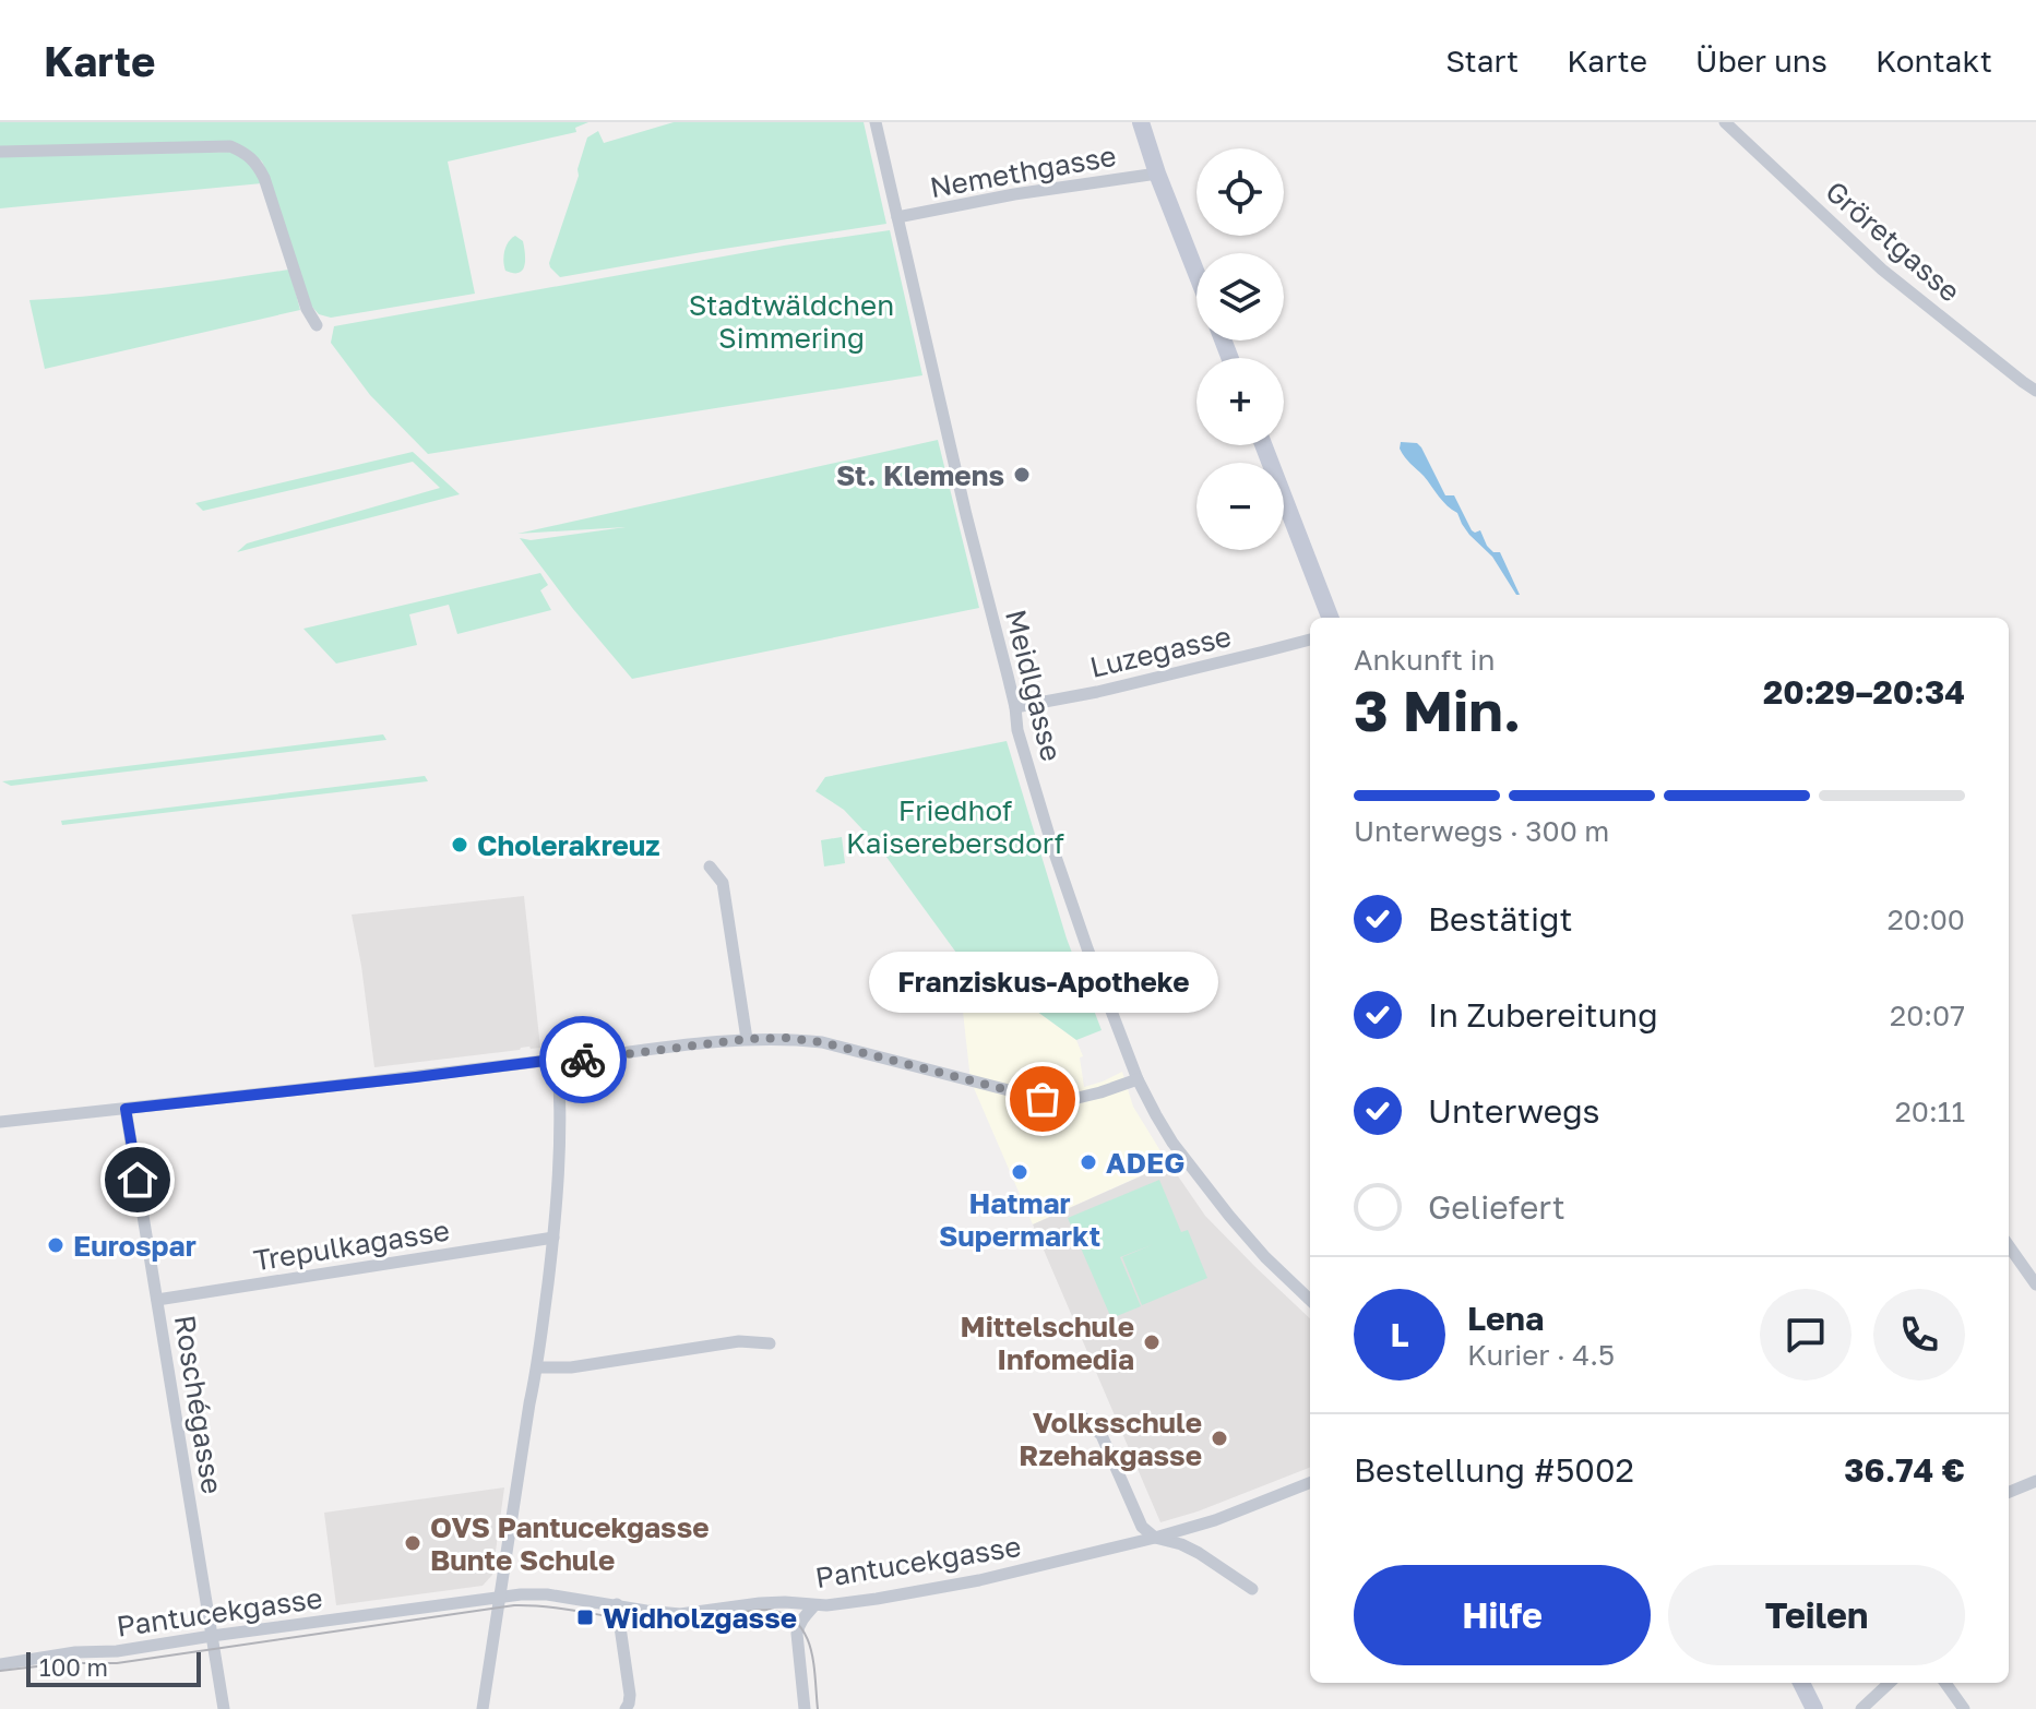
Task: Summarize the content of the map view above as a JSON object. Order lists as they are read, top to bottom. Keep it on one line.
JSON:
{"streets":{"street":["Nemethgasse","Gröretgasse","Luzegasse","Meidlgasse","Trepulkagasse","Roschégasse","Pantucekgasse"]},"crossings":[["Nemethgasse","Meidlgasse"],["Luzegasse","Meidlgasse"],["Trepulkagasse","Roschégasse"],["Roschégasse","Pantucekgasse"]],"parks":["Stadtwäldchen Simmering","Friedhof Kaiserebersdorf"],"places":{"other":["St. Klemens","Cholerakreuz","Franziskus-Apotheke","ADEG","Hatmar Supermarkt","Eurospar","Mittelschule Infomedia","Volksschule Rzehakgasse","OVS Pantucekgasse Bunte Schule"],"transit":["Widholzgasse"]},"scale_bar":"100 m","page":{"header":"Karte","nav":["Start","Karte","Über uns","Kontakt"],"map_buttons":["+","−"],"heading":["3 Min.","Ankunft in","20:29–20:34"],"panel":["Lena","Kurier · 4.5","Bestellung #5002","36.74 €"],"bar":"Unterwegs · 300 m","list":[["Bestätigt","20:00"],["In Zubereitung","20:07"],["Unterwegs","20:11"],"Geliefert"],"bubble":"Franziskus-Apotheke","round":"L","buttons":["Hilfe","Teilen"],"scale":"100 m"}}
